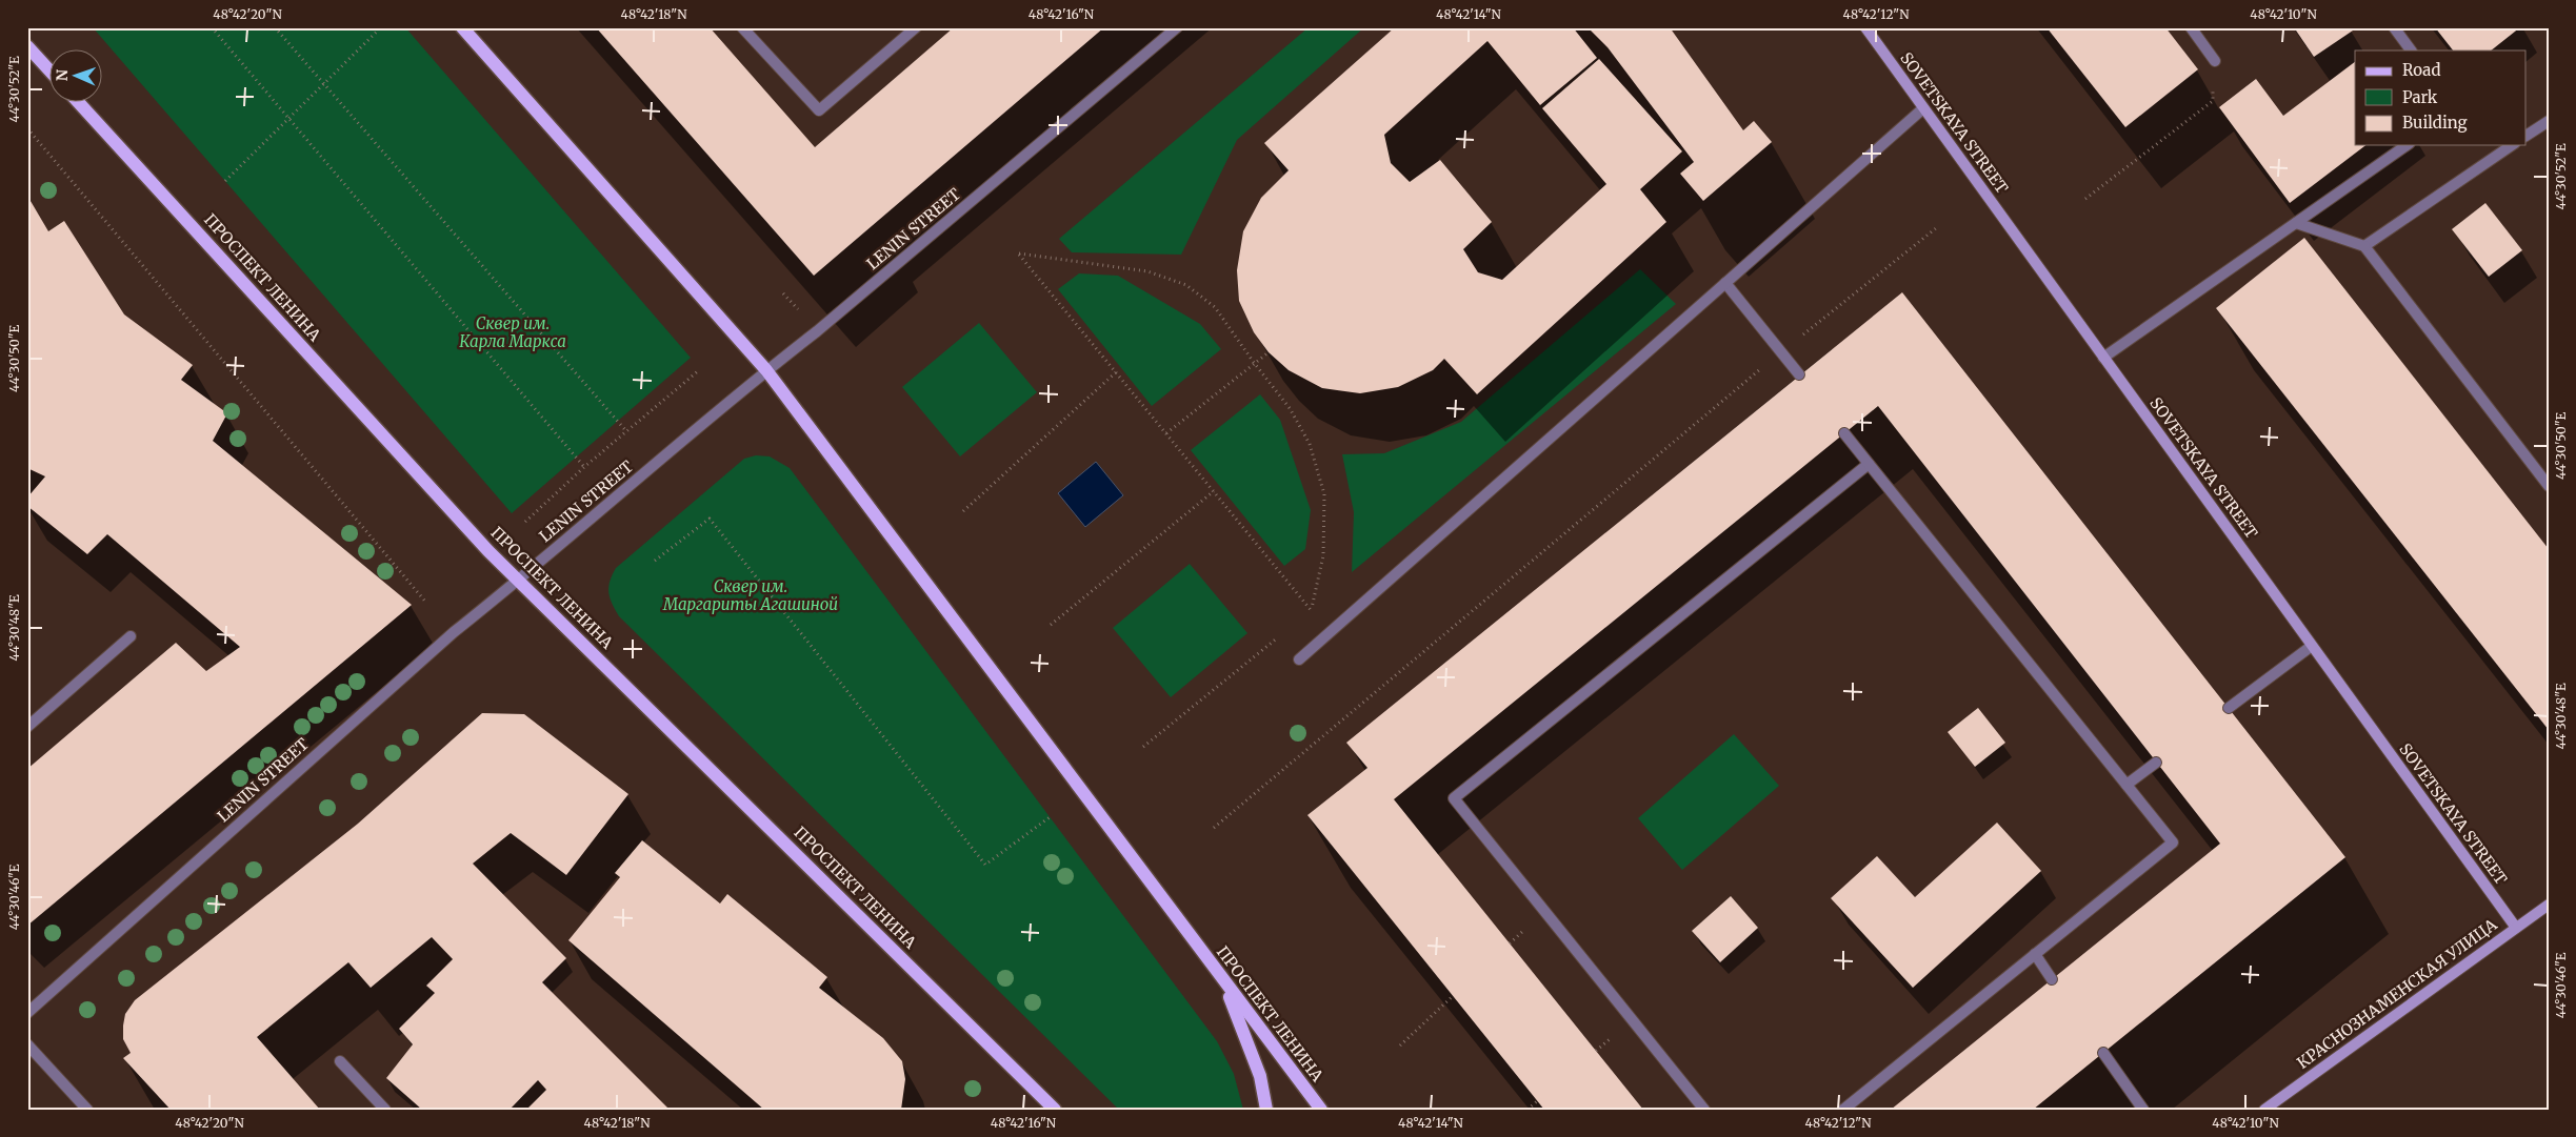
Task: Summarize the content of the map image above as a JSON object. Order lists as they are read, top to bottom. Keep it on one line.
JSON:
{"streets":{"main road":["ПРОСПЕКТ ЛЕНИНА"],"street":["SOVETSKAYA STREET","LENIN STREET","КРАСНОЗНАМЕНСКАЯ УЛИЦА"]},"crossings":[["SOVETSKAYA STREET","КРАСНОЗНАМЕНСКАЯ УЛИЦА"],["LENIN STREET","ПРОСПЕКТ ЛЕНИНА"]],"parks":["Сквер им. Карла Маркса","Сквер им. Маргариты Агашиной"],"legend":["Road","Park","Building"],"north":"left","coordinates":["48°42'20\"N","48°42'18\"N","48°42'16\"N","48°42'14\"N","48°42'12\"N","48°42'10\"N","44°30'52\"E","44°30'50\"E","44°30'48\"E","44°30'46\"E"]}
